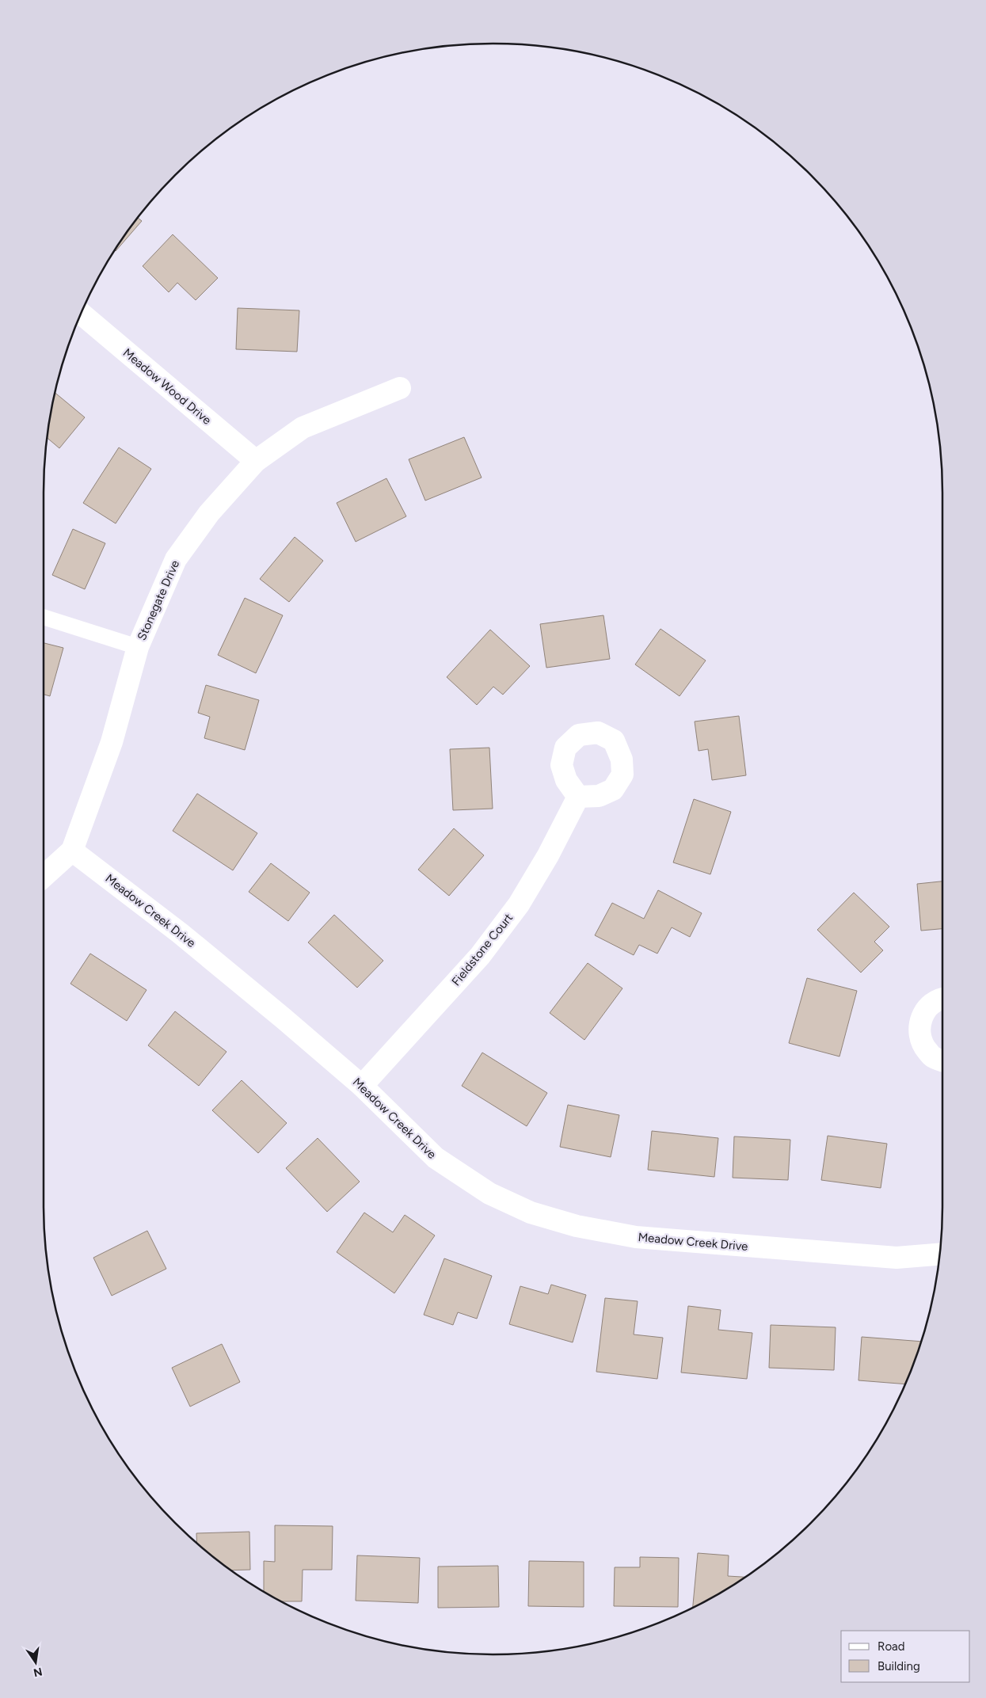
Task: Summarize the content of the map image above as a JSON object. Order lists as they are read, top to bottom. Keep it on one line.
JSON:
{"streets":{"street":["Meadow Wood Drive","Stonegate Drive","Meadow Creek Drive","Fieldstone Court"]},"crossings":[["Meadow Wood Drive","Stonegate Drive"],["Stonegate Drive","Meadow Creek Drive"],["Meadow Creek Drive","Fieldstone Court"]],"legend":["Road","Building"],"north":"bottom"}
